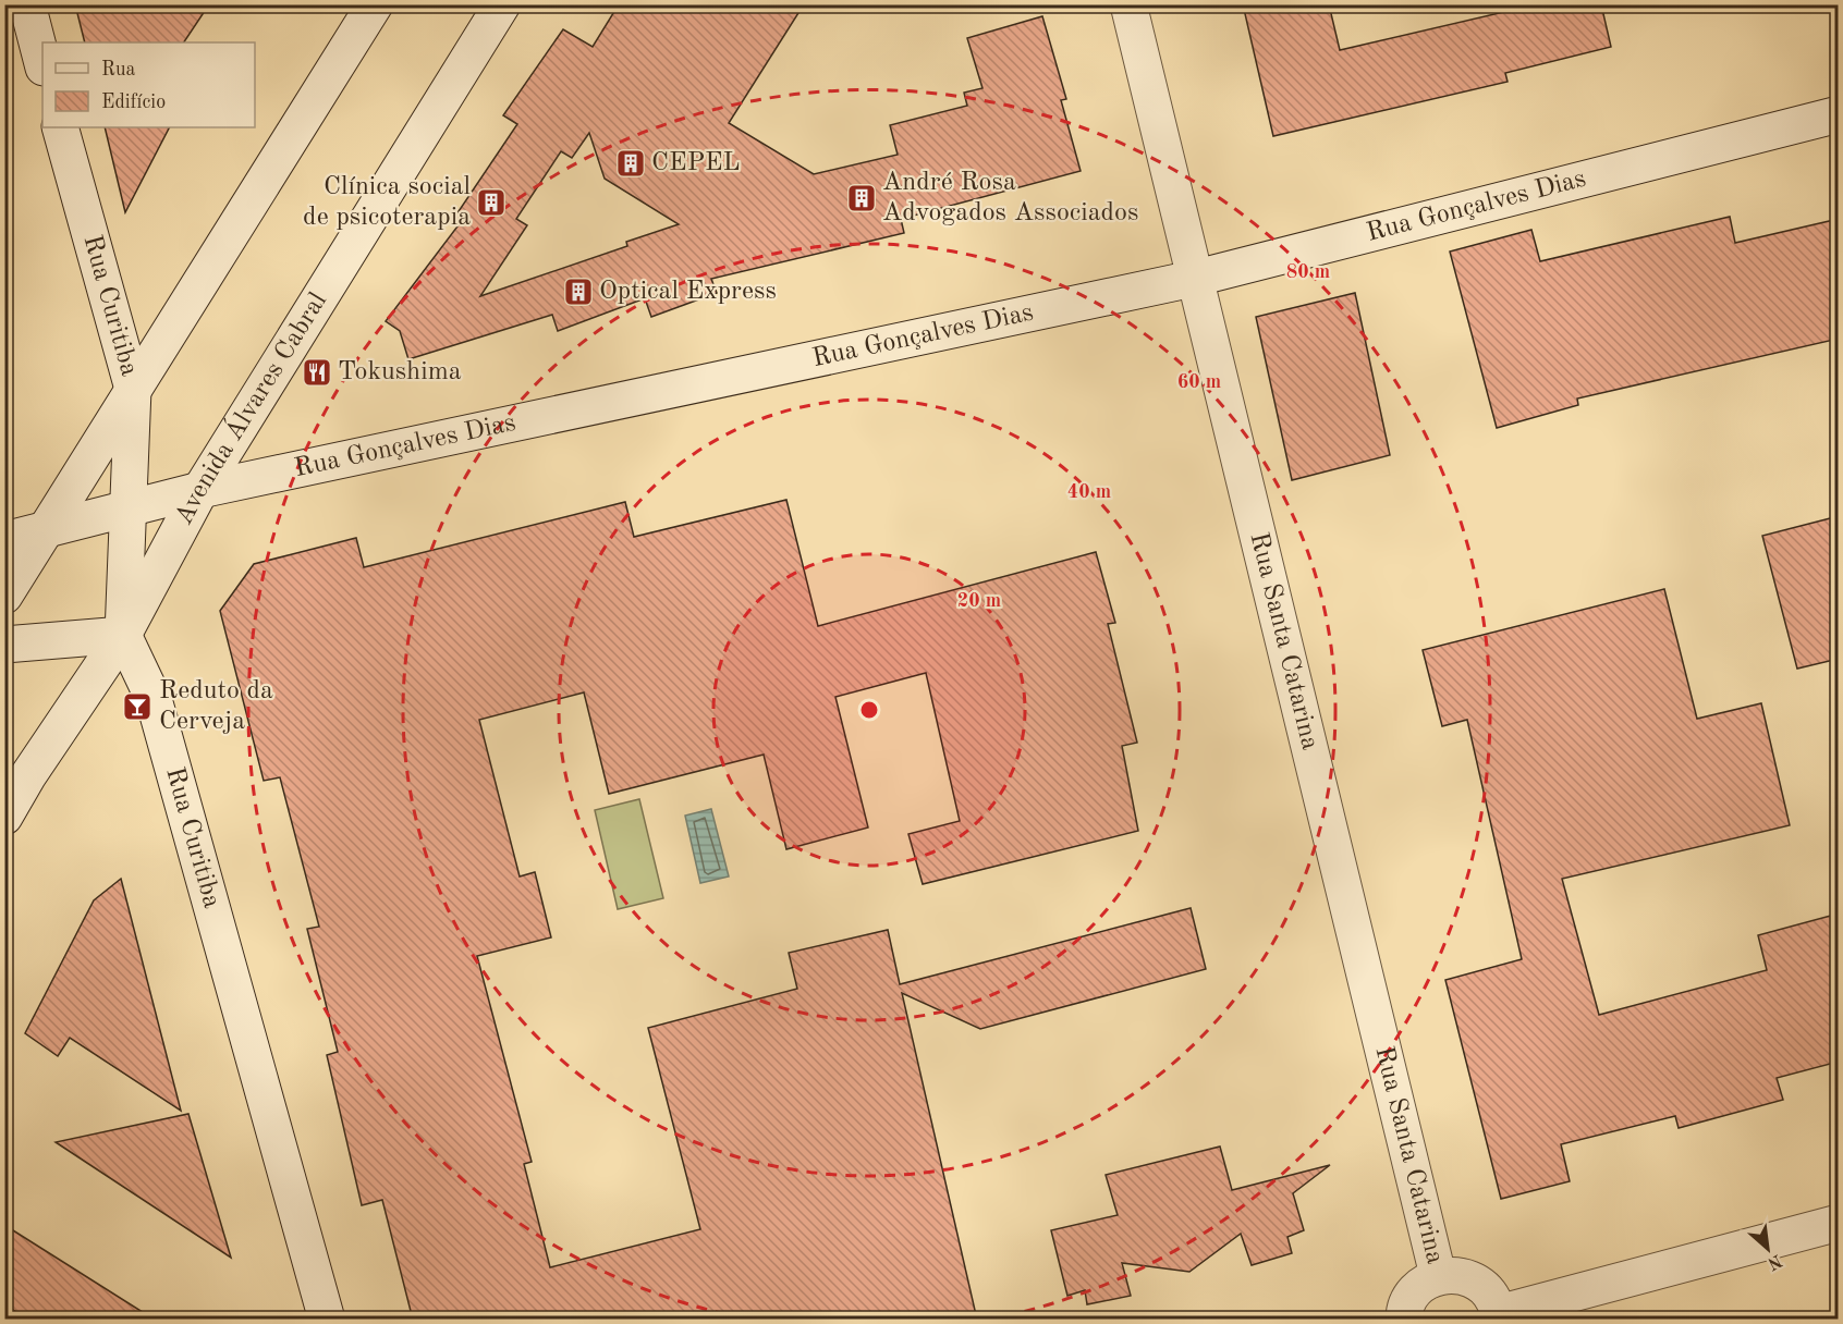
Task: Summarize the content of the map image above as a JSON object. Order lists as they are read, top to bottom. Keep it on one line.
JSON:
{"streets":{"street":["Rua Gonçalves Dias","Rua Curitiba","Avenida Álvares Cabral","Rua Santa Catarina"]},"crossings":[["Rua Gonçalves Dias","Rua Curitiba"],["Rua Gonçalves Dias","Avenida Álvares Cabral"],["Rua Gonçalves Dias","Rua Santa Catarina"],["Rua Curitiba","Avenida Álvares Cabral"]],"places":{"building":["CEPEL","André Rosa Advogados Associados","Clínica social de psicoterapia","Optical Express"],"restaurant":["Tokushima"],"bar":["Reduto da Cerveja"]},"legend":["Rua","Edifício"],"north":"bottom right","rings":["80 m","60 m","40 m","20 m"]}
